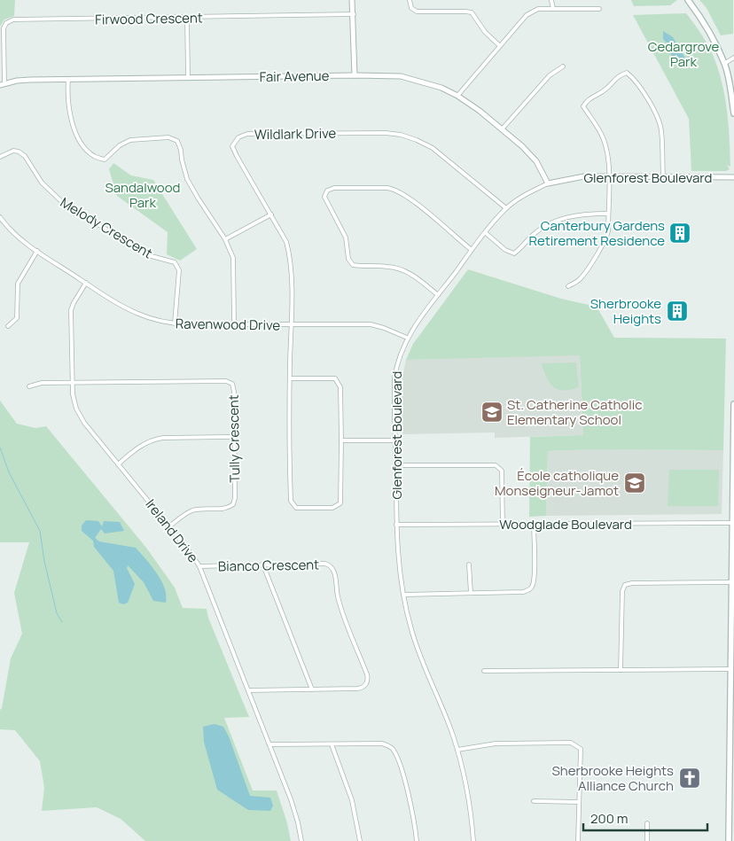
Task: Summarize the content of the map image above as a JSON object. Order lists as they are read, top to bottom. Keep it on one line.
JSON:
{"streets":{"street":["Firwood Crescent","Fair Avenue","Wildlark Drive","Glenforest Boulevard","Melody Crescent","Ravenwood Drive","Tully Crescent","Woodglade Boulevard","Ireland Drive","Bianco Crescent"]},"crossings":[["Firwood Crescent","Fair Avenue"],["Fair Avenue","Glenforest Boulevard"],["Wildlark Drive","Glenforest Boulevard"],["Wildlark Drive","Ravenwood Drive"],["Glenforest Boulevard","Ravenwood Drive"],["Glenforest Boulevard","Woodglade Boulevard"],["Melody Crescent","Ravenwood Drive"],["Ravenwood Drive","Ireland Drive"],["Tully Crescent","Ireland Drive"],["Ireland Drive","Bianco Crescent"]],"parks":["Cedargrove Park","Sandalwood Park"],"places":{"building":["Canterbury Gardens Retirement Residence","Sherbrooke Heights"],"school or university":["St. Catherine Catholic Elementary School","École catholique Monseigneur-Jamot"],"church":["Sherbrooke Heights Alliance Church"]},"scale_bar":"200 m"}
